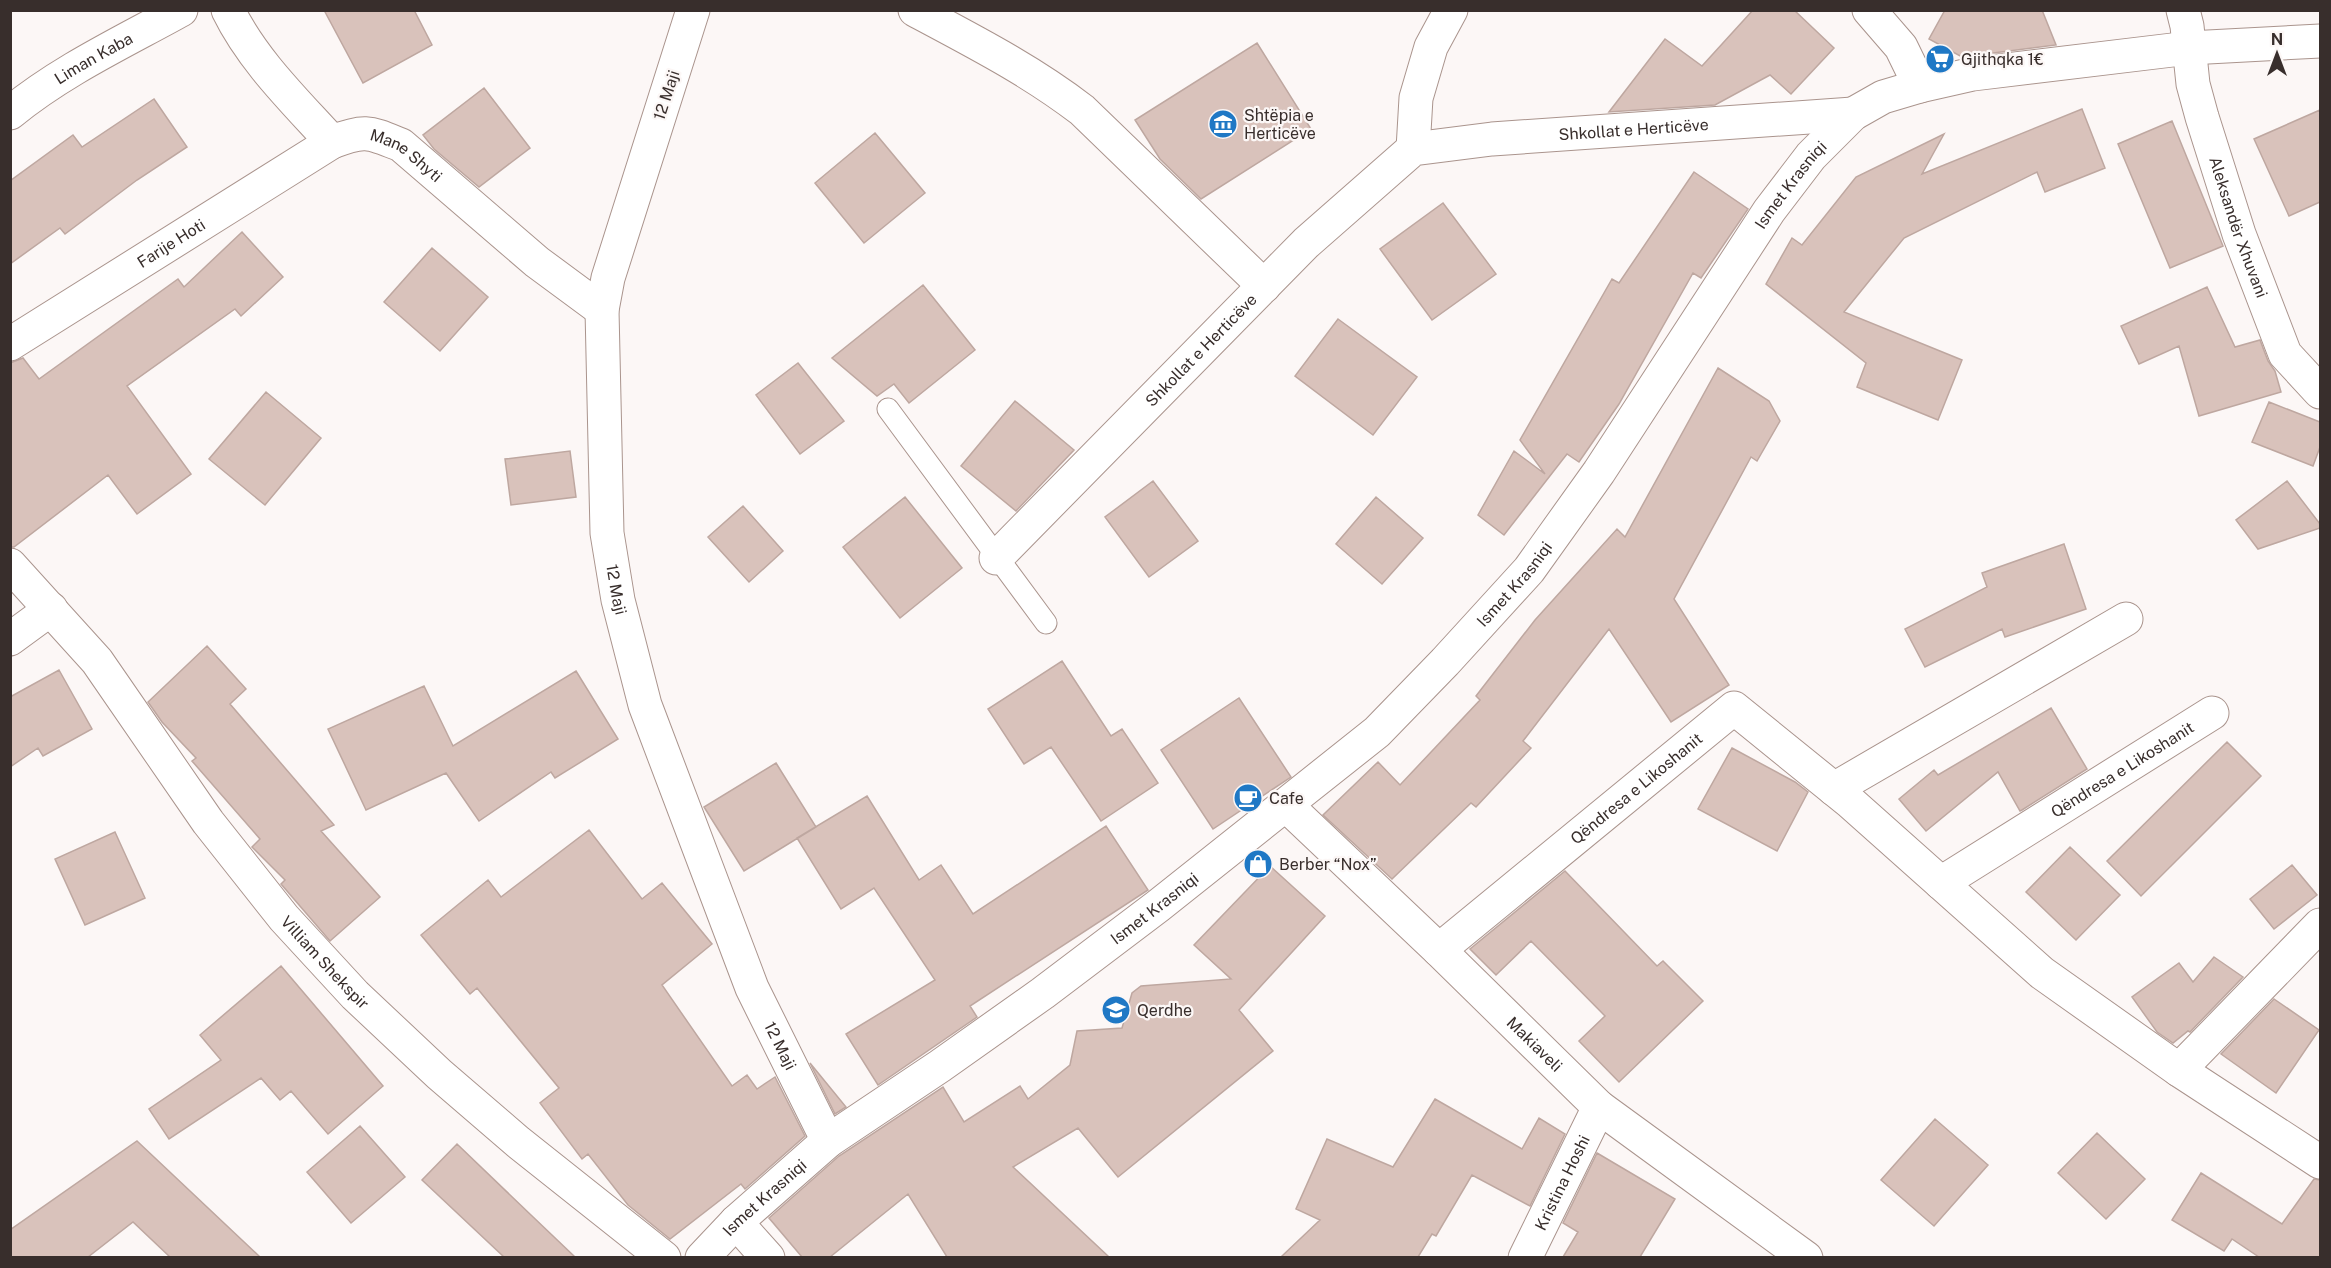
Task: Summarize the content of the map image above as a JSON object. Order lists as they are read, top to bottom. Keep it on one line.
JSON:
{"streets":{"street":["Liman Kaba","12 Maji","Shkollat e Herticëve","Mane Shyti","Ismet Krasniqi","Aleksandër Xhuvani","Farije Hoti","Qëndresa e Likoshanit","Villiam Shekspir","Makiaveli","Kristina Hoshi"]},"crossings":[["12 Maji","Mane Shyti"],["12 Maji","Ismet Krasniqi"],["Shkollat e Herticëve","Ismet Krasniqi"],["Mane Shyti","Farije Hoti"],["Ismet Krasniqi","Aleksandër Xhuvani"],["Ismet Krasniqi","Makiaveli"],["Qëndresa e Likoshanit","Makiaveli"],["Makiaveli","Kristina Hoshi"]],"places":{"supermarket":["Gjithqka 1€"],"museum":["Shtëpia e Herticëve"],"cafe":["Cafe"],"shop":["Berber “Nox”"],"school or university":["Qerdhe"]},"north":"top"}
